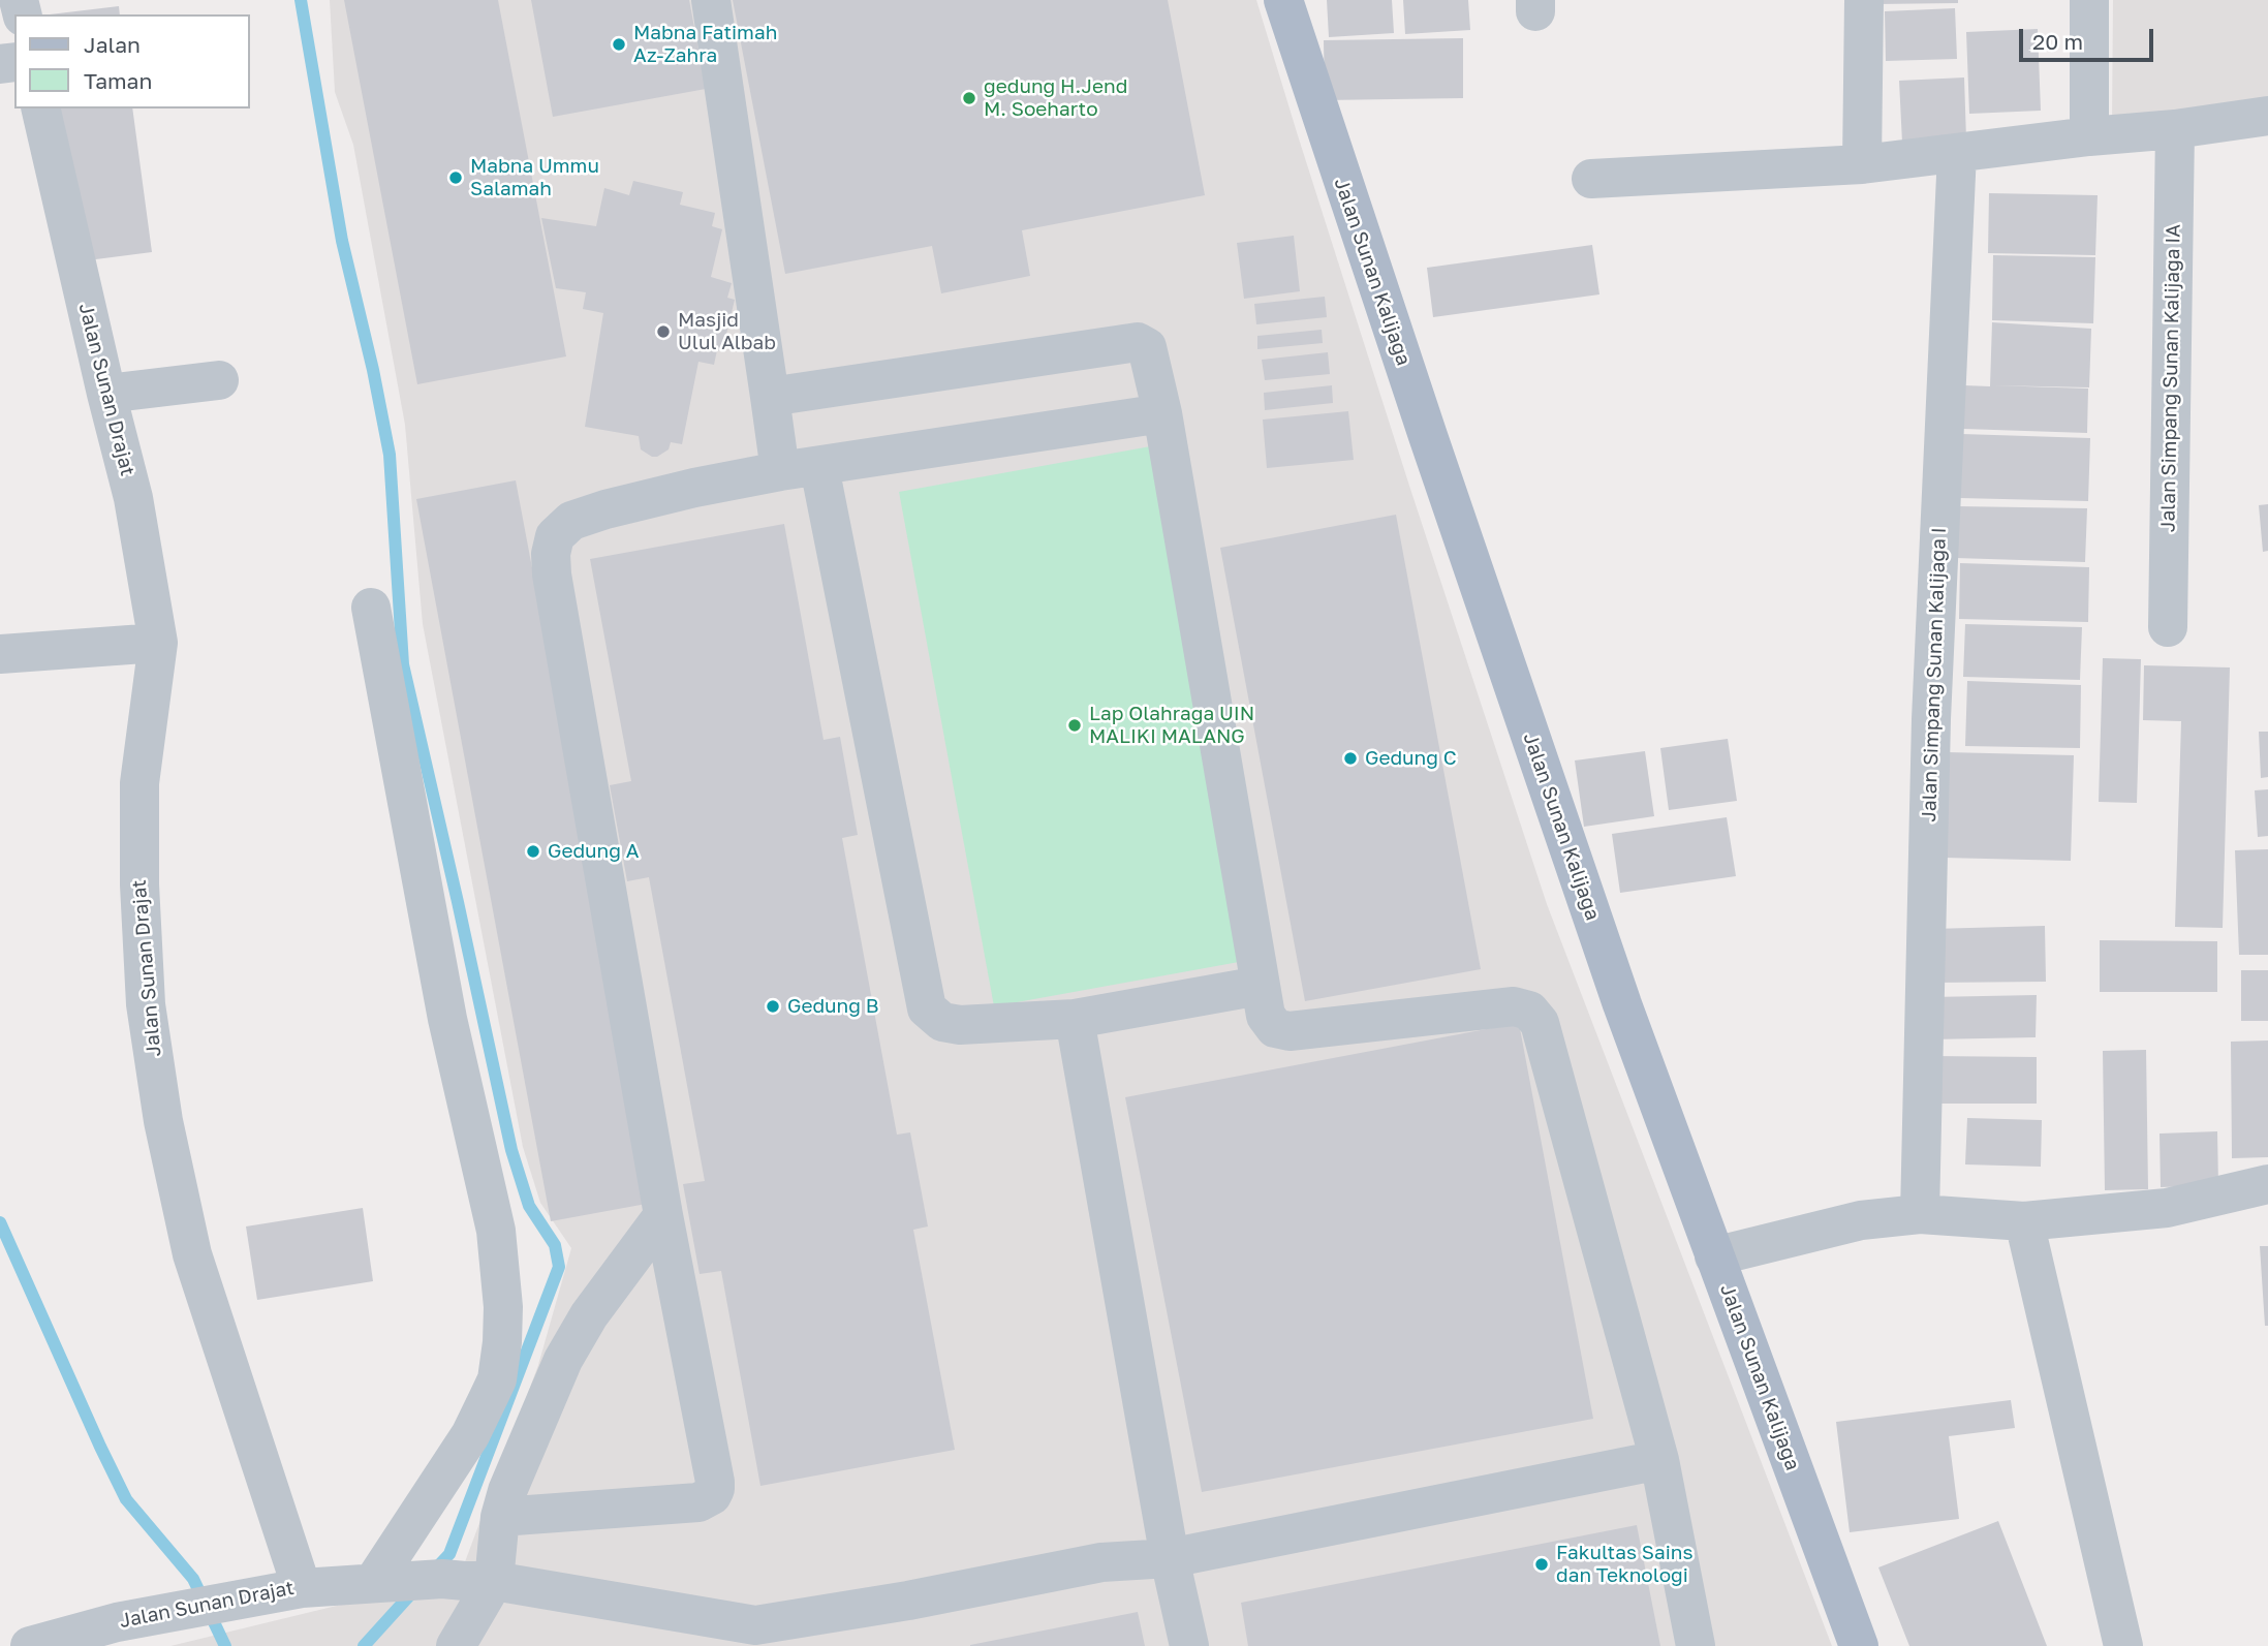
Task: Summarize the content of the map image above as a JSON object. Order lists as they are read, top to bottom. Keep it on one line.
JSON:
{"streets":{"main road":["Jalan Sunan Kalijaga"],"street":["Jalan Simpang Sunan Kalijaga IA","Jalan Sunan Drajat","Jalan Simpang Sunan Kalijaga I"]},"places":["Mabna Fatimah Az-Zahra","gedung H.Jend M. Soeharto","Mabna Ummu Salamah","Masjid Ulul Albab","Lap Olahraga UIN MALIKI MALANG","Gedung C","Gedung A","Gedung B","Fakultas Sains dan Teknologi"],"legend":["Jalan","Taman"],"scale_bar":"20 m"}
